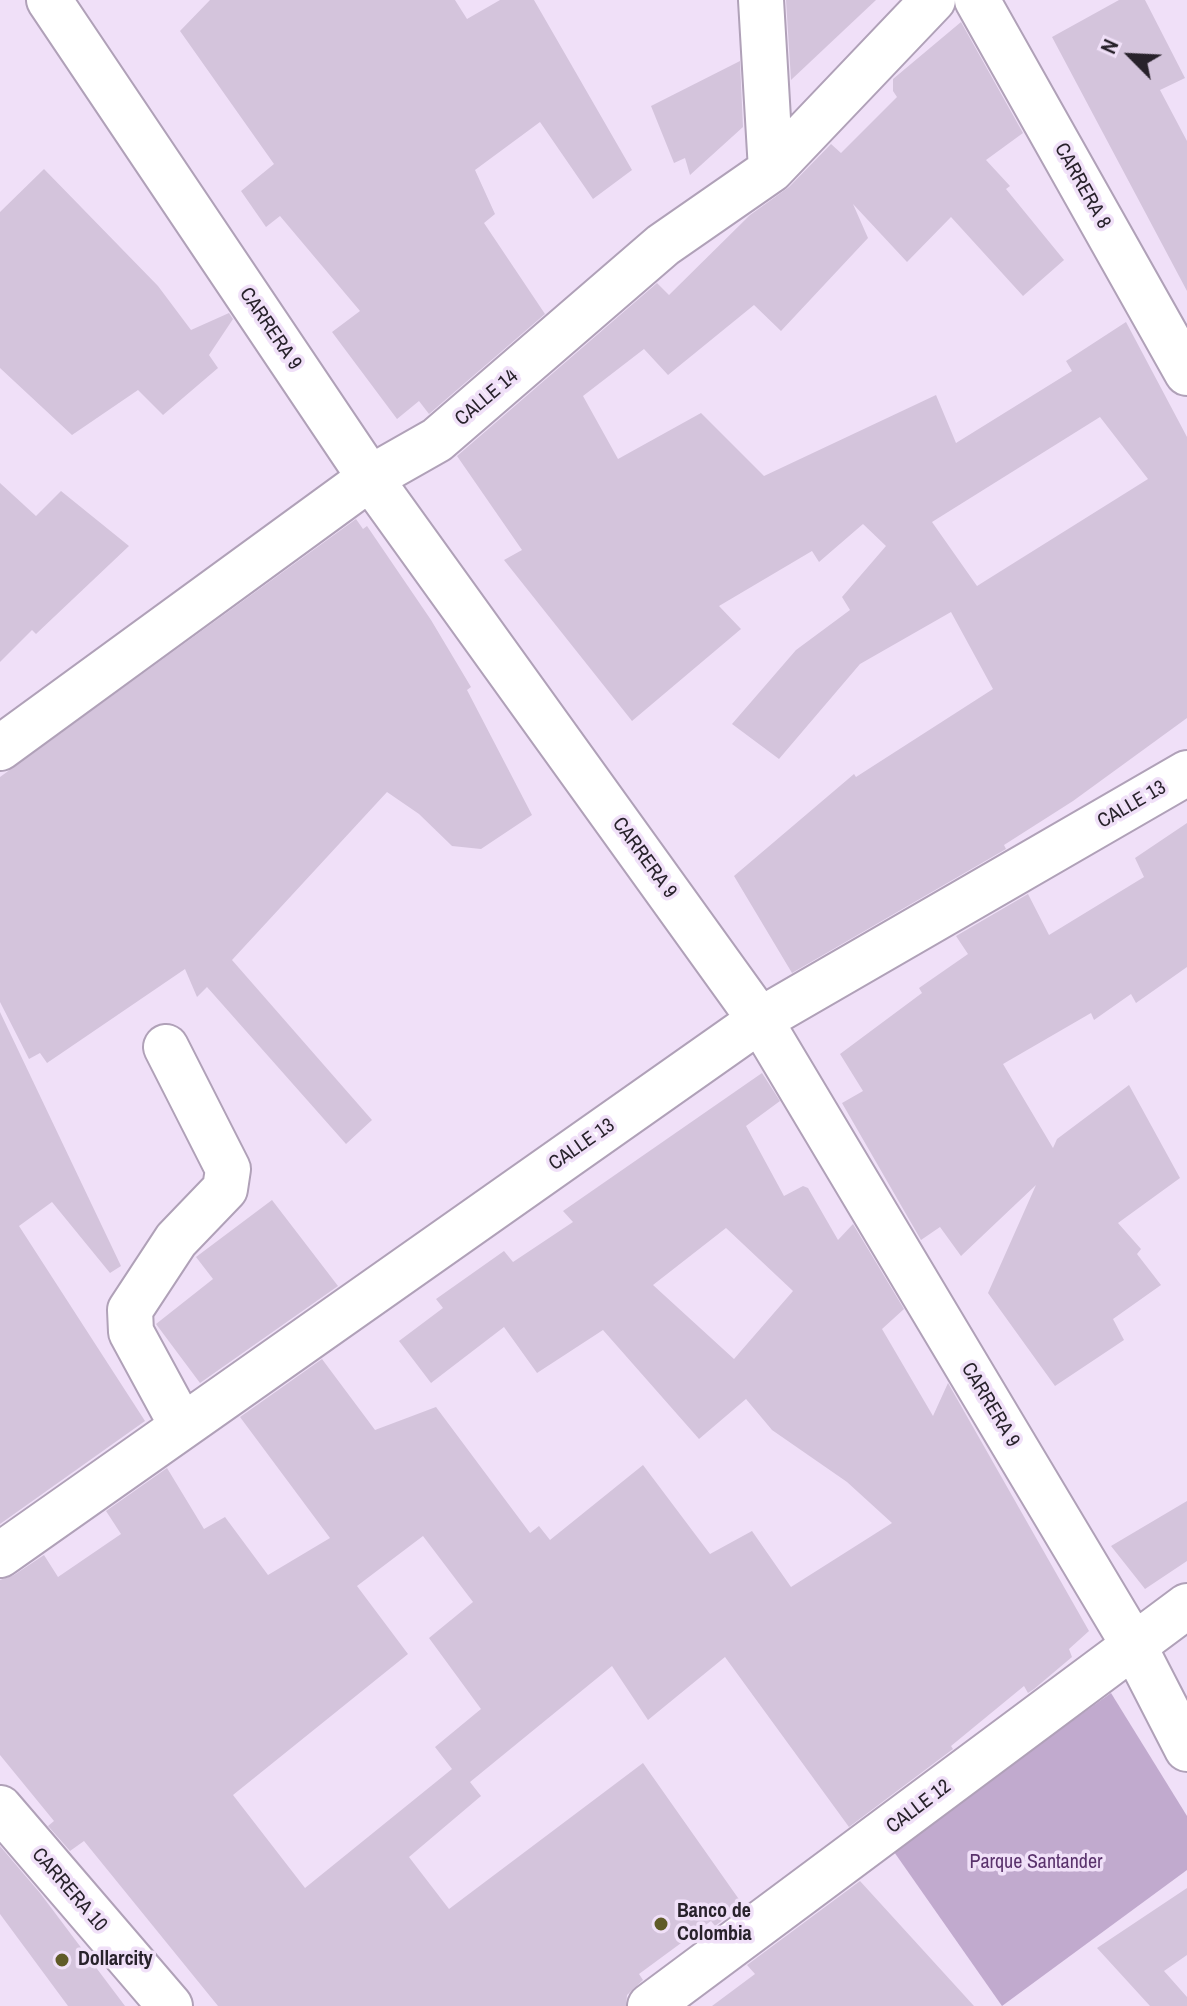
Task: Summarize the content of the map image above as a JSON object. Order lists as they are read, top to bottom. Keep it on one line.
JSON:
{"streets":{"street":["CARRERA 8","CARRERA 9","CALLE 14","CALLE 13","CALLE 12","CARRERA 10"]},"crossings":[["CARRERA 9","CALLE 14"],["CARRERA 9","CALLE 13"],["CARRERA 9","CALLE 12"]],"parks":["Parque Santander"],"places":["Banco de Colombia","Dollarcity"],"north":"top left"}
